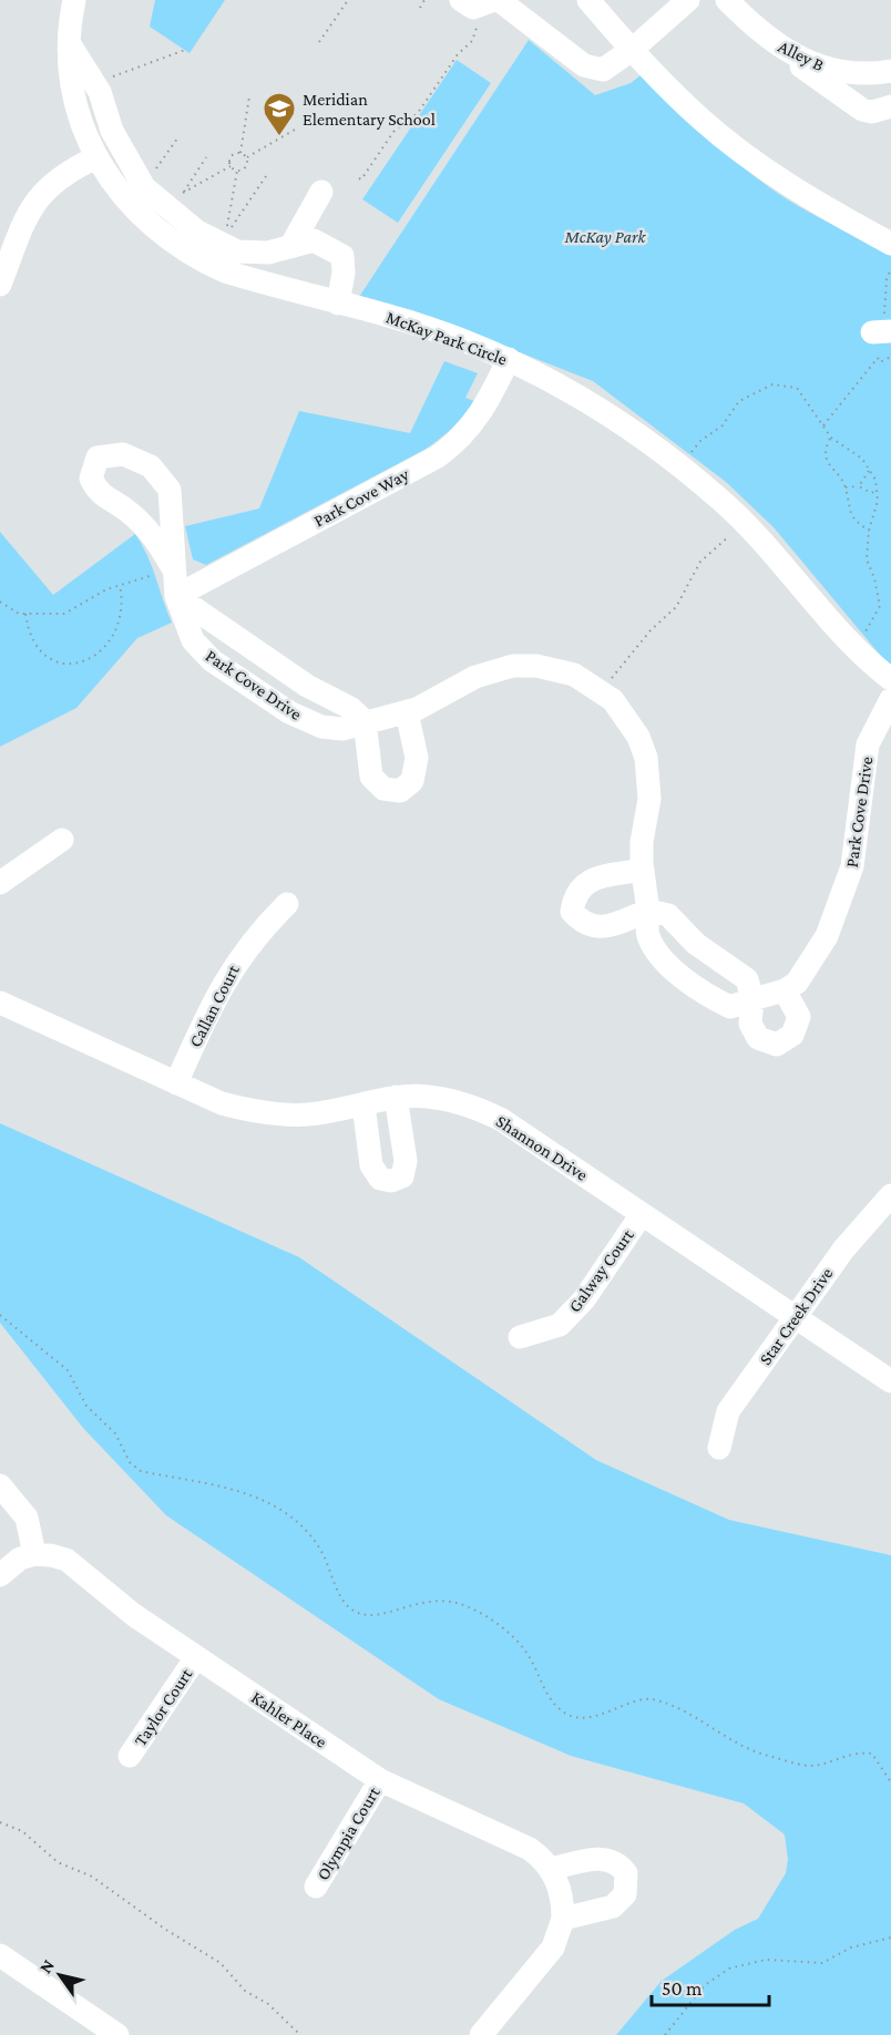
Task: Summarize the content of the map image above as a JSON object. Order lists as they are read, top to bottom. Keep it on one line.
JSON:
{"streets":{"street":["Alley B","McKay Park Circle","Park Cove Way","Park Cove Drive","Callan Court","Shannon Drive","Galway Court","Star Creek Drive","Taylor Court","Kahler Place","Olympia Court"]},"crossings":[["McKay Park Circle","Park Cove Way"],["Park Cove Way","Park Cove Drive"],["Callan Court","Shannon Drive"],["Shannon Drive","Galway Court"],["Shannon Drive","Star Creek Drive"],["Taylor Court","Kahler Place"],["Kahler Place","Olympia Court"]],"parks":["McKay Park"],"places":{"school or university":["Meridian Elementary School"]},"scale_bar":"50 m","north":"top left"}
